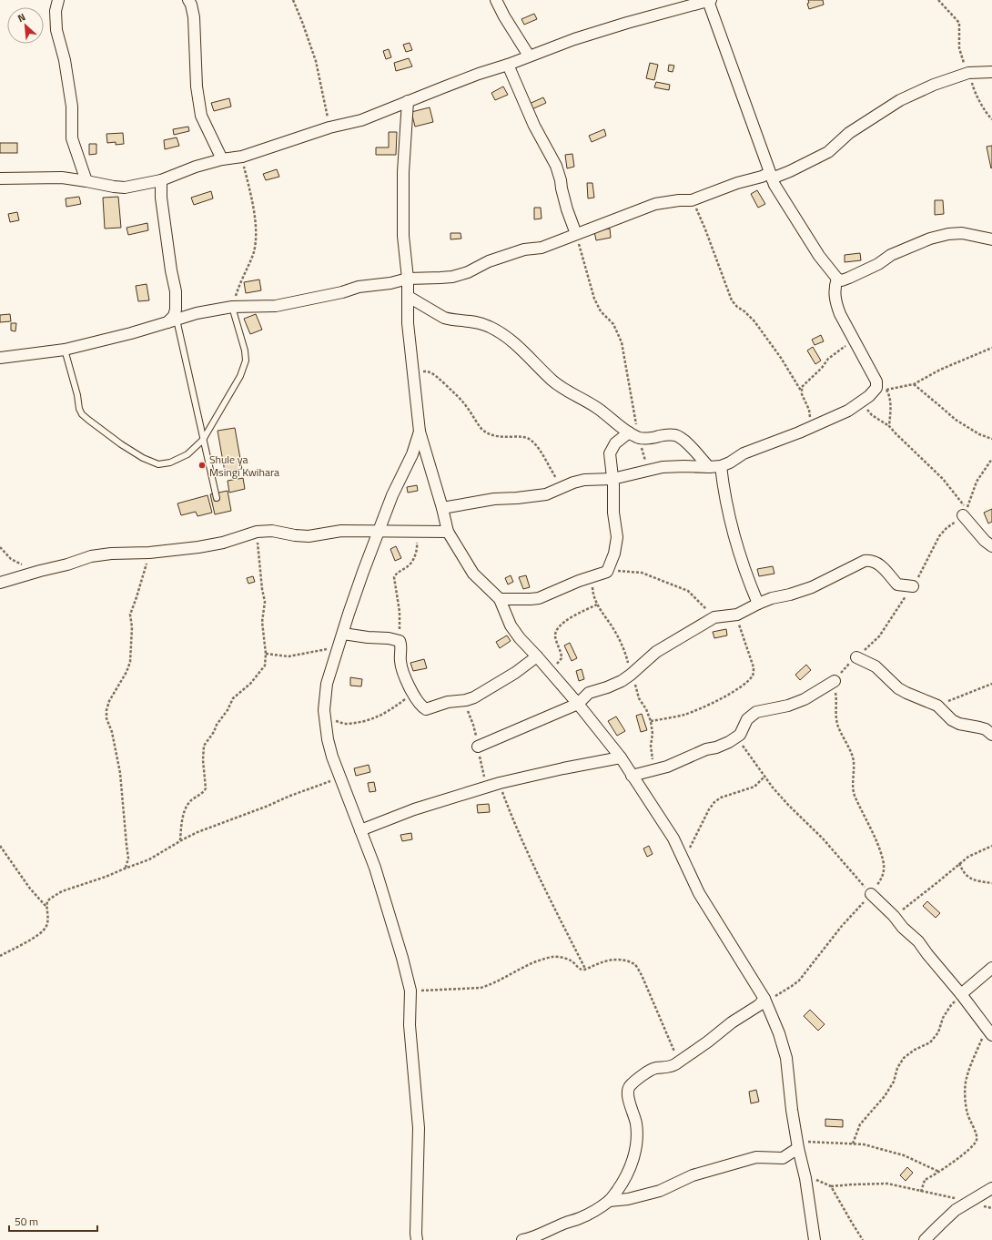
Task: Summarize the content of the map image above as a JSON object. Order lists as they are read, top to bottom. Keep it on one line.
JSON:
{"places":["Shule ya Msingi Kwihara"],"scale_bar":"50 m","north":"top left"}
